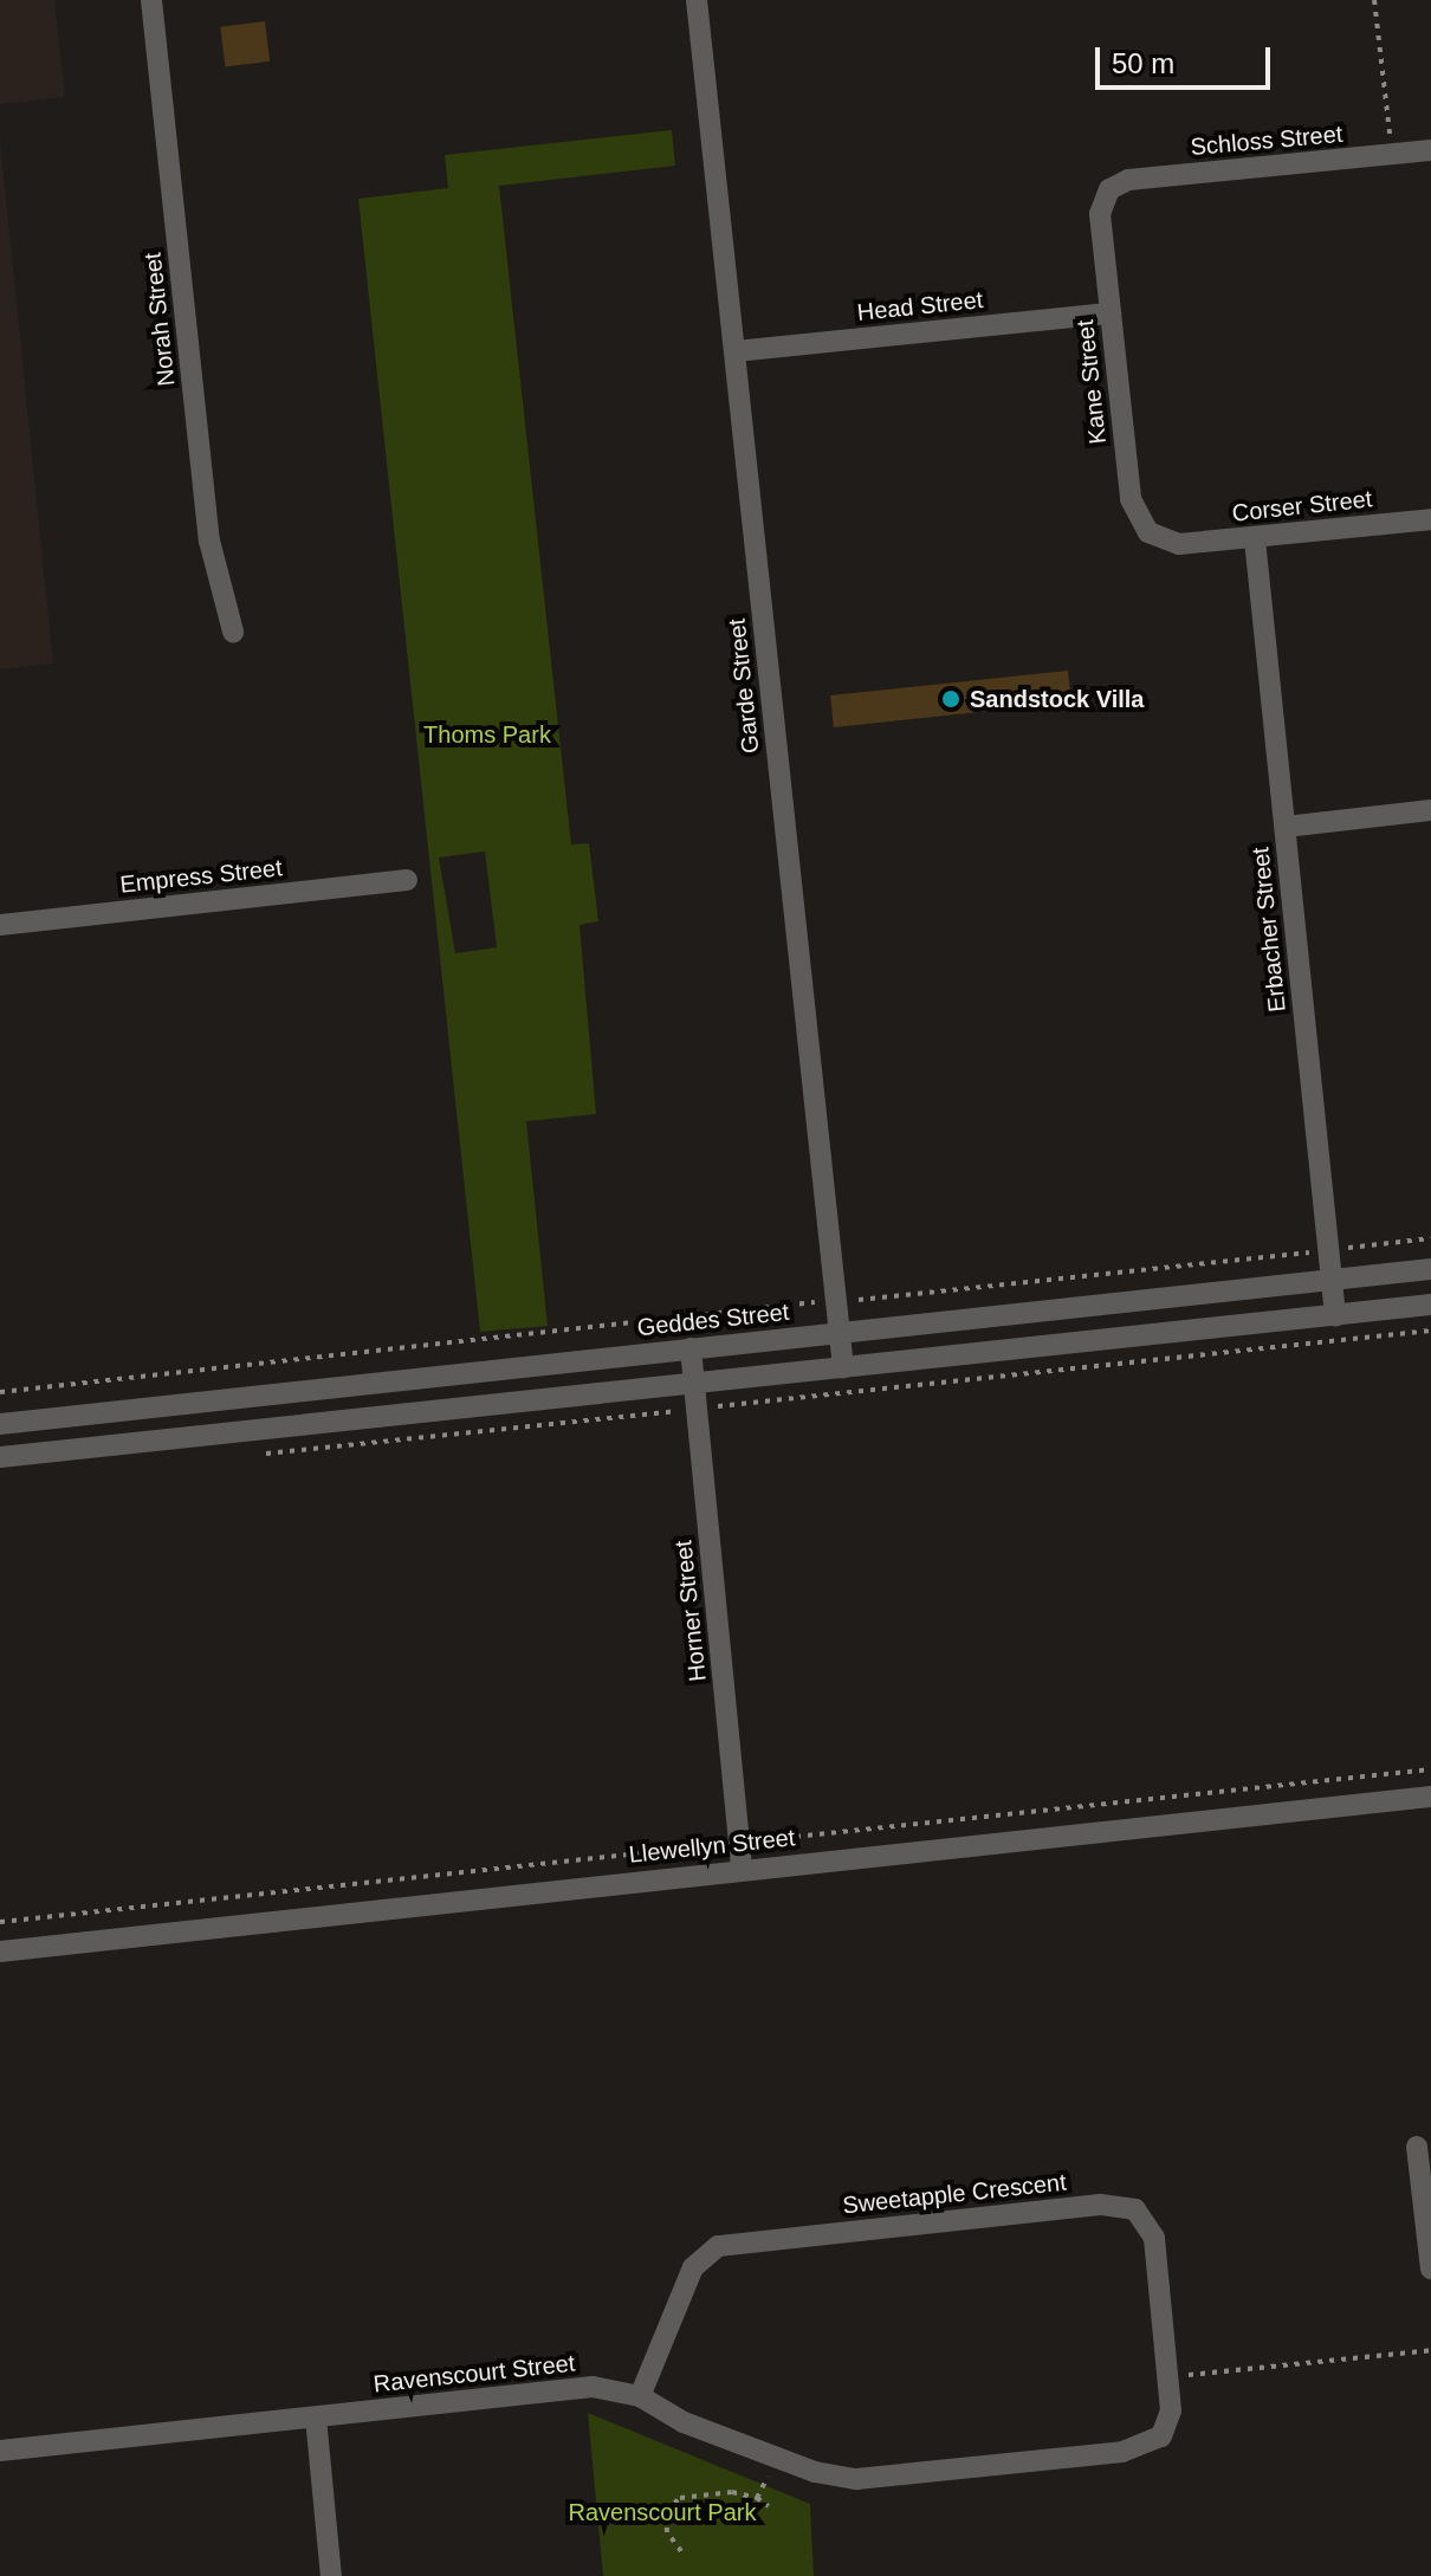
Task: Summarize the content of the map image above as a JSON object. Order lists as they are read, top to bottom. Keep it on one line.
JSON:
{"streets":{"street":["Schloss Street","Head Street","Norah Street","Kane Street","Corser Street","Garde Street","Empress Street","Erbacher Street","Geddes Street","Horner Street","Llewellyn Street","Sweetapple Crescent","Ravenscourt Street"]},"crossings":[["Schloss Street","Kane Street"],["Head Street","Kane Street"],["Head Street","Garde Street"],["Kane Street","Corser Street"],["Corser Street","Erbacher Street"],["Garde Street","Geddes Street"],["Erbacher Street","Geddes Street"],["Geddes Street","Horner Street"],["Horner Street","Llewellyn Street"],["Sweetapple Crescent","Ravenscourt Street"]],"parks":["Thoms Park","Ravenscourt Park"],"places":["Sandstock Villa"],"scale_bar":"50 m"}
